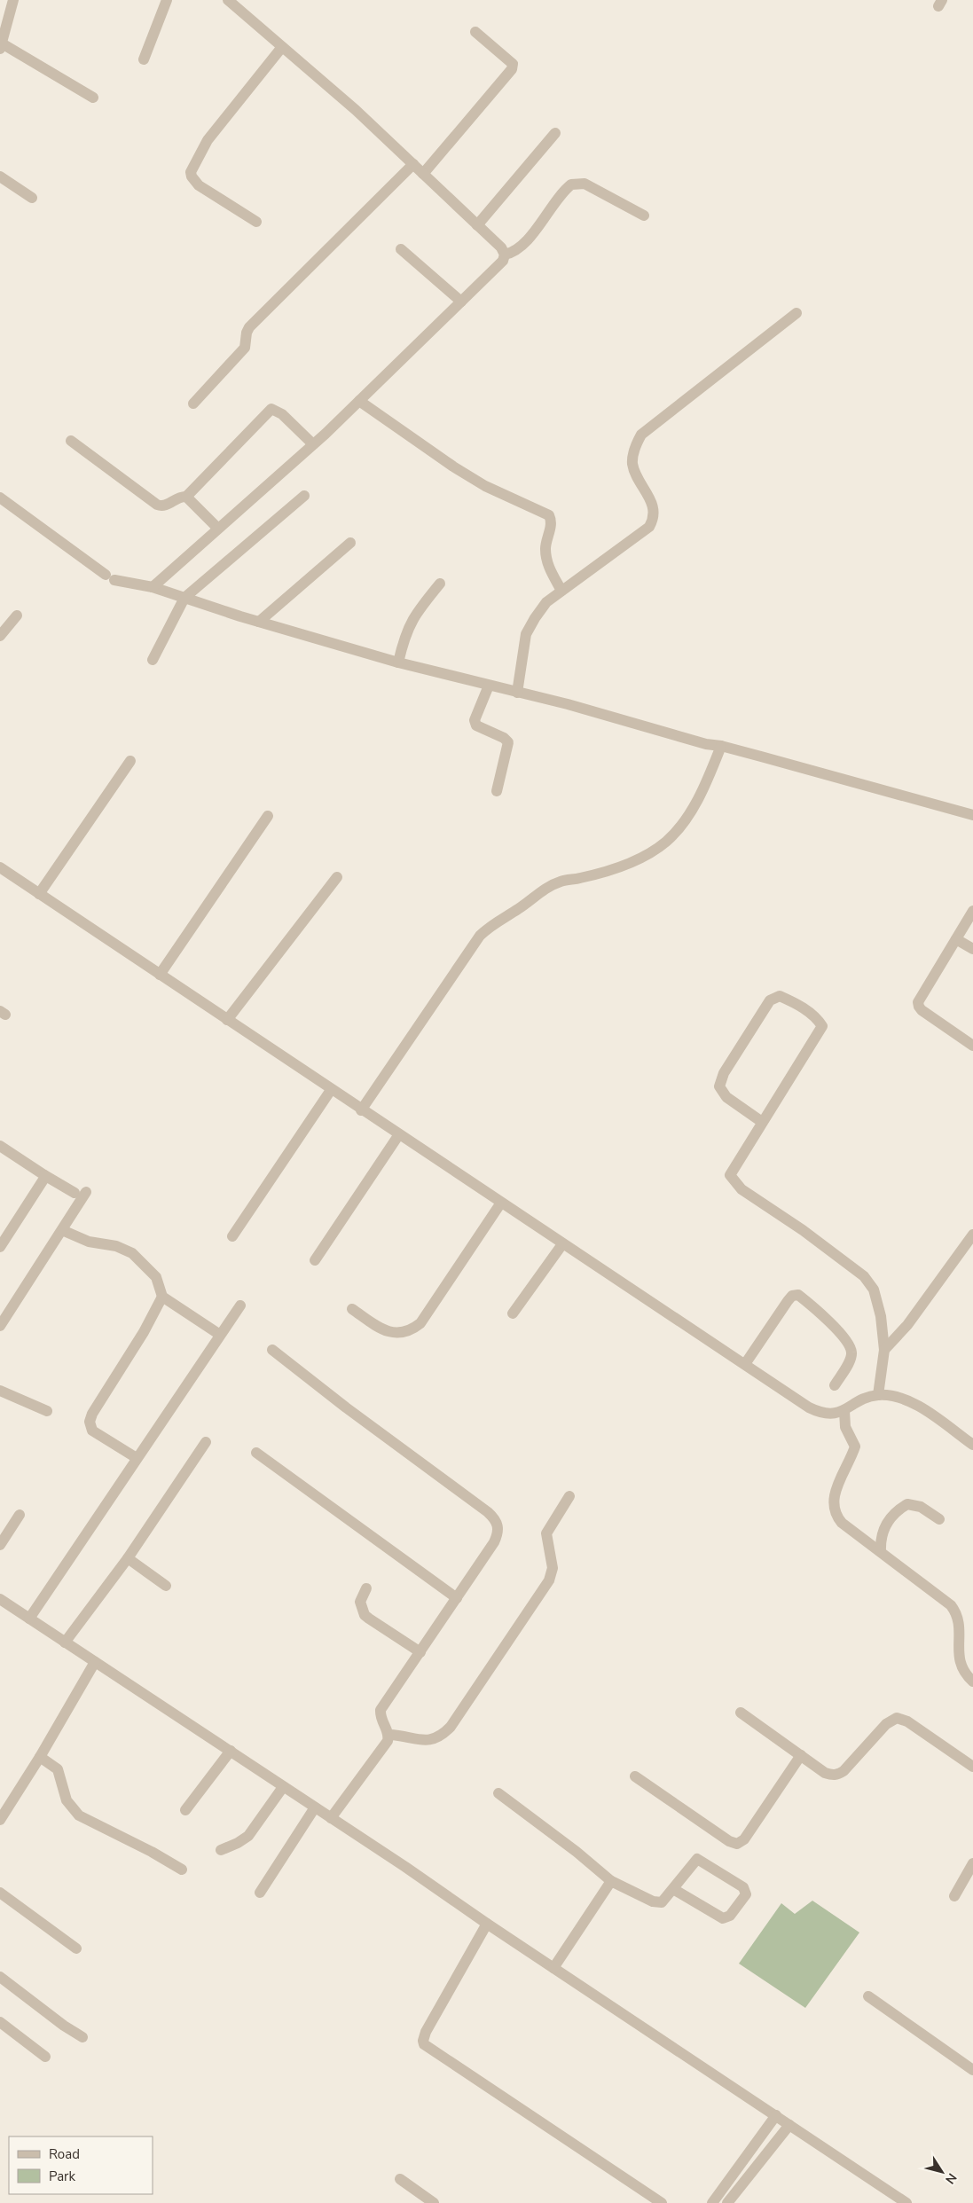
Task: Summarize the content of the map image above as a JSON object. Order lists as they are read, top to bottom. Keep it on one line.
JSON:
{"legend":["Road","Park"],"north":"bottom right"}
